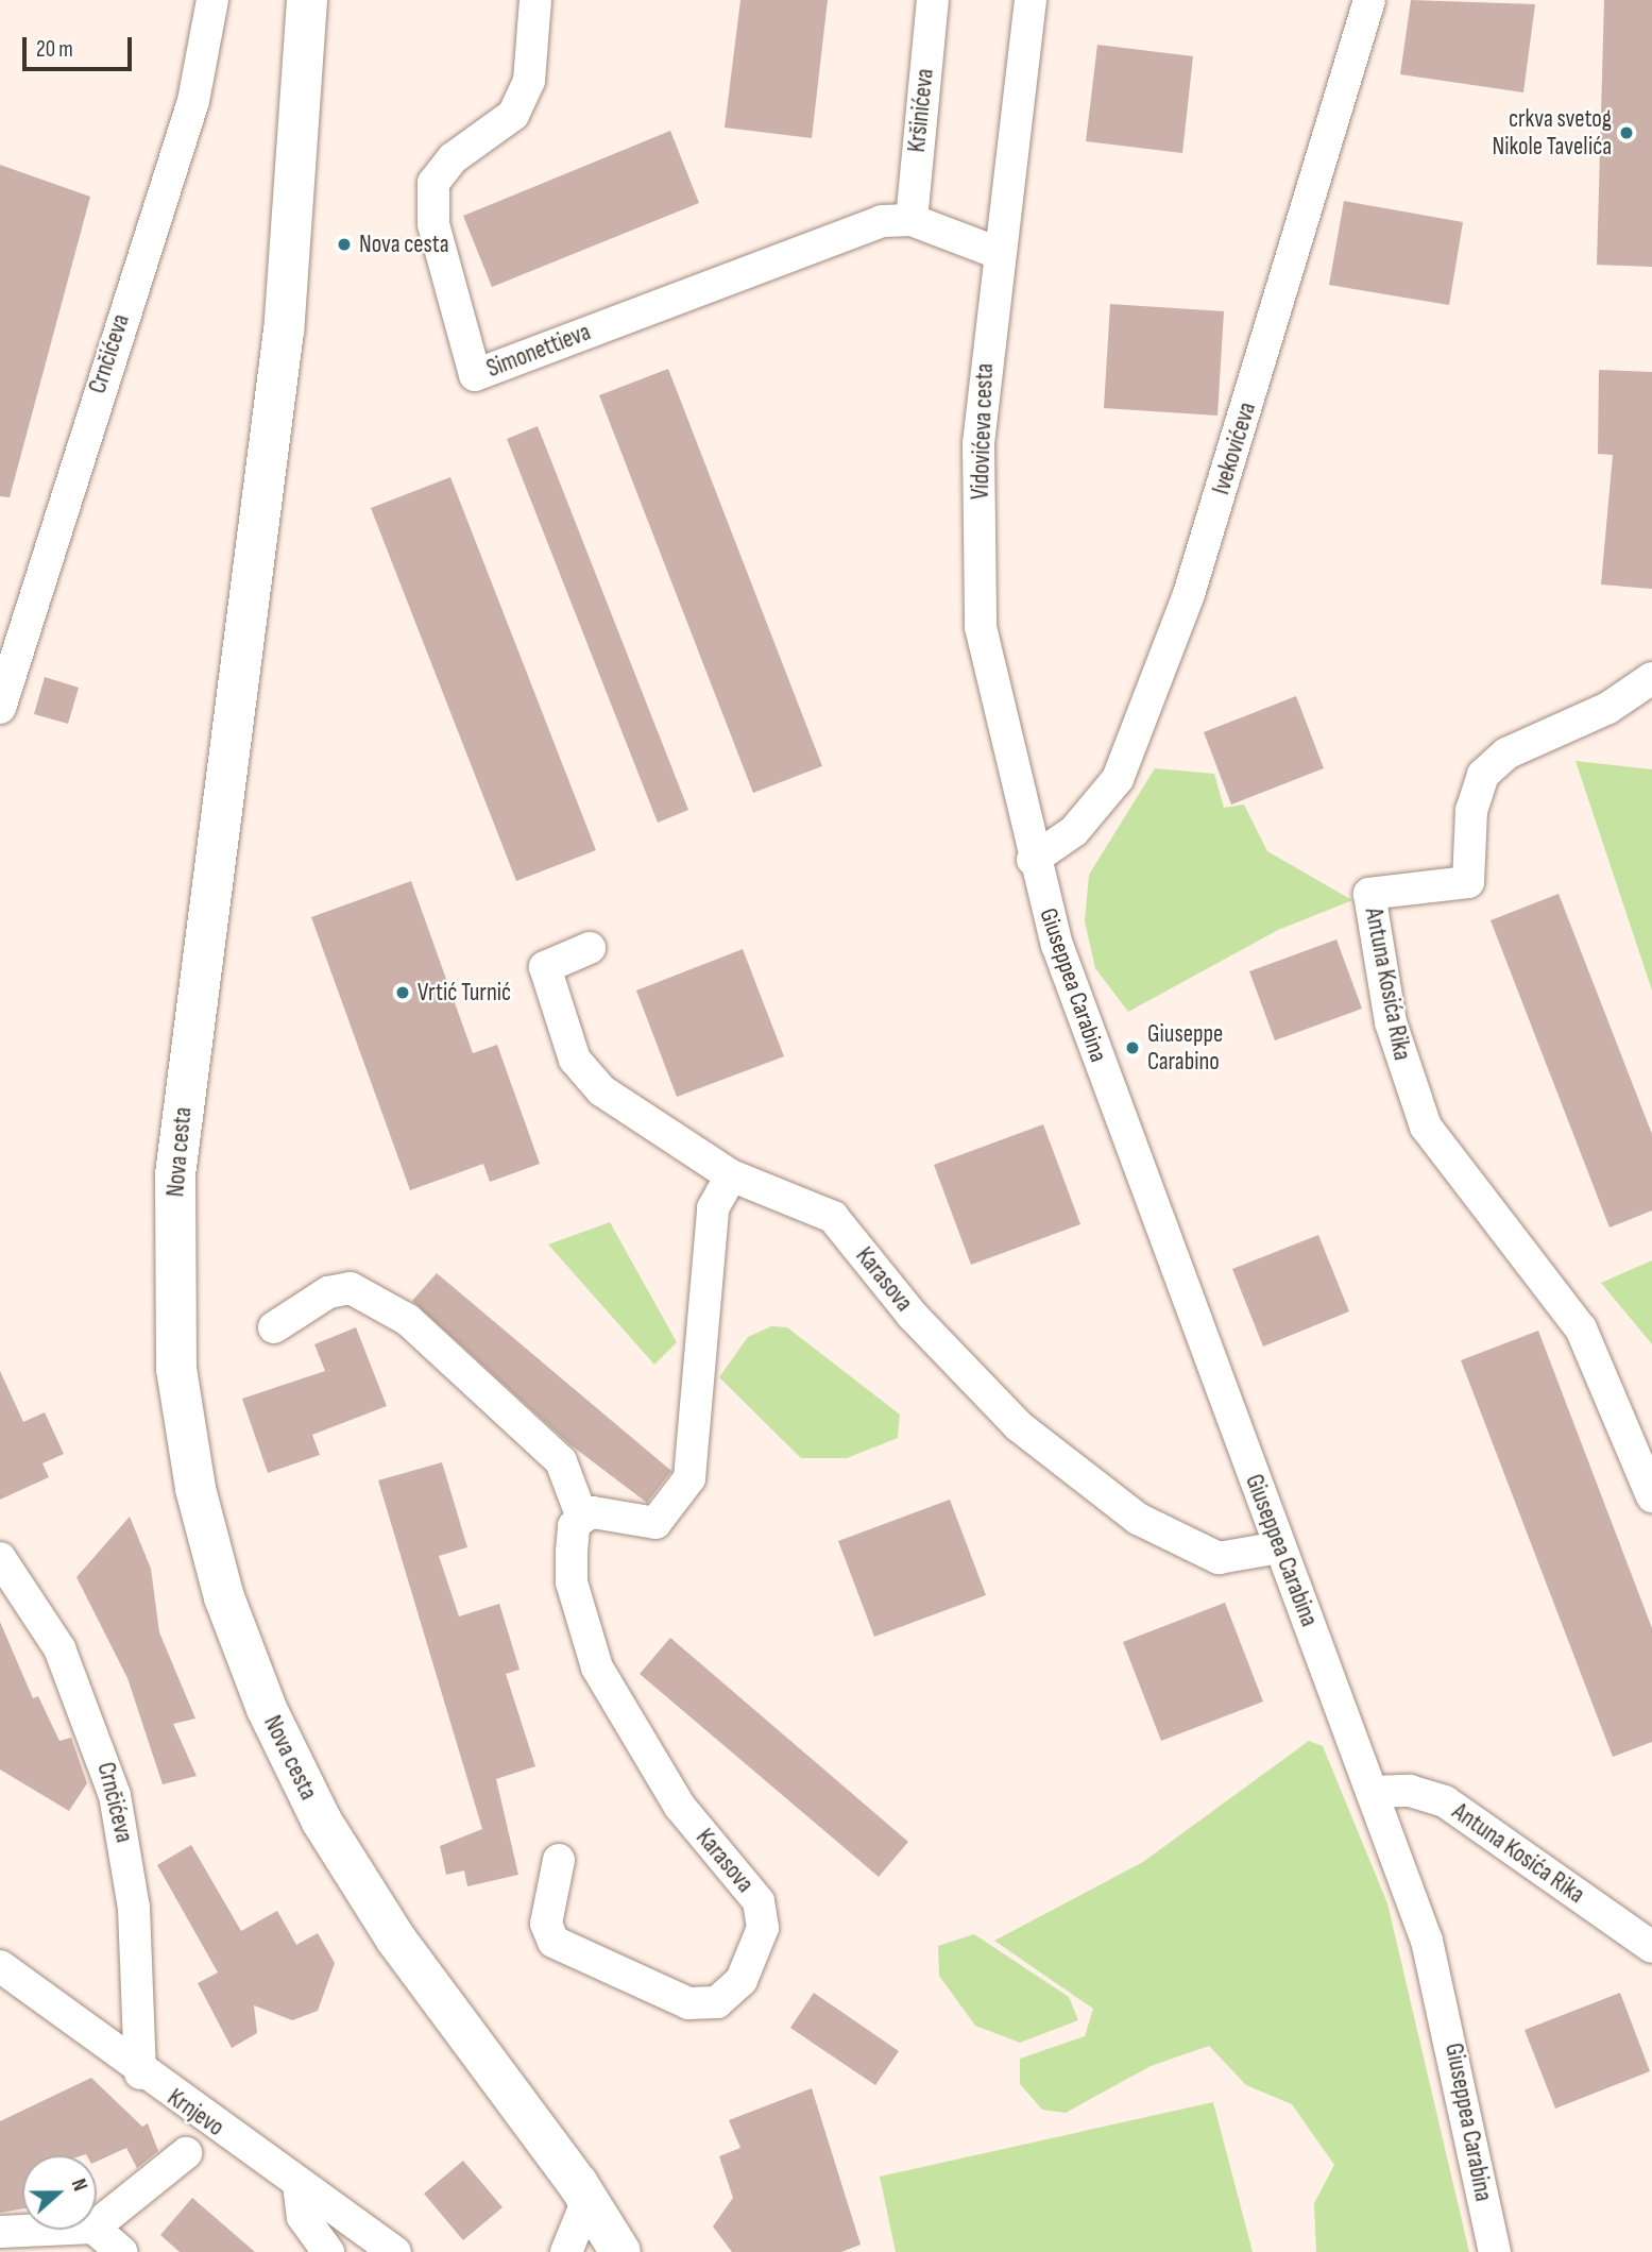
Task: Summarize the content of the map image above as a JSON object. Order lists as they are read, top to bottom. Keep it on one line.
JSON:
{"streets":{"street":["Kršinićeva","Simonettieva","Crnčićeva","Vidovićeva cesta","Ivekovićeva","Antuna Kosića Rika","Giuseppea Carabina","Nova cesta","Karasova","Krnjevo"]},"crossings":[["Kršinićeva","Simonettieva"],["Simonettieva","Vidovićeva cesta"],["Crnčićeva","Krnjevo"],["Vidovićeva cesta","Ivekovićeva"],["Vidovićeva cesta","Giuseppea Carabina"],["Ivekovićeva","Giuseppea Carabina"],["Antuna Kosića Rika","Giuseppea Carabina"],["Giuseppea Carabina","Karasova"]],"places":["crkva svetog Nikole Tavelića","Nova cesta","Vrtić Turnić","Giuseppe Carabino"],"scale_bar":"20 m","north":"right"}
